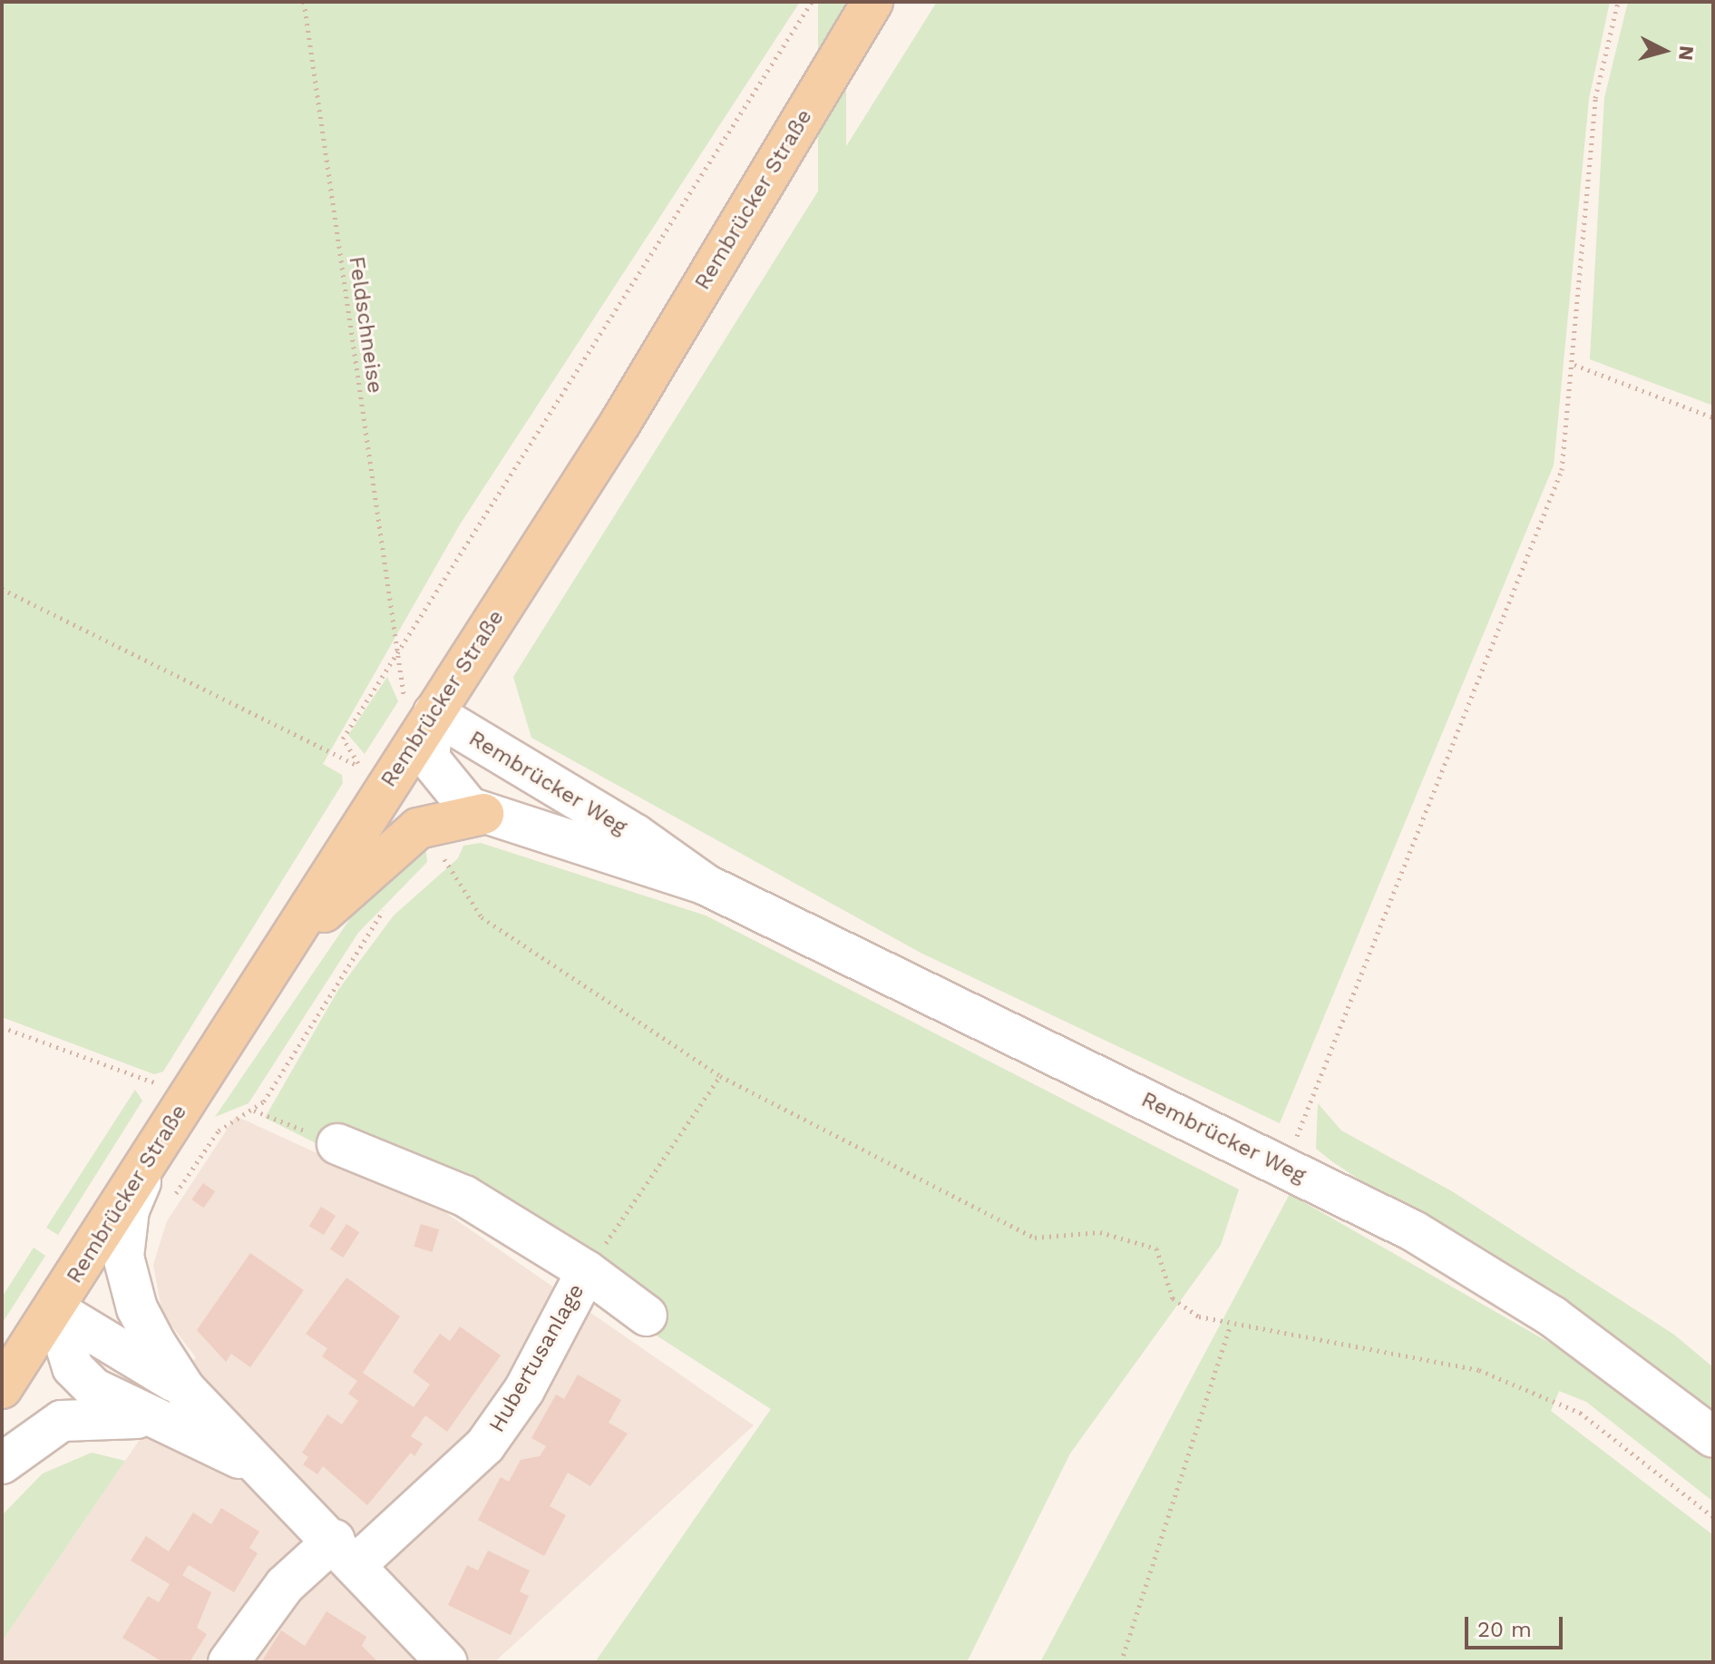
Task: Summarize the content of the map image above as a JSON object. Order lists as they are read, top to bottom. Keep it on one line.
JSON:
{"streets":{"main road":["Rembrücker Straße"],"street":["Rembrücker Weg","Hubertusanlage"],"path":["Feldschneise"]},"crossings":[["Rembrücker Straße","Rembrücker Weg"]],"scale_bar":"20 m","north":"right"}
